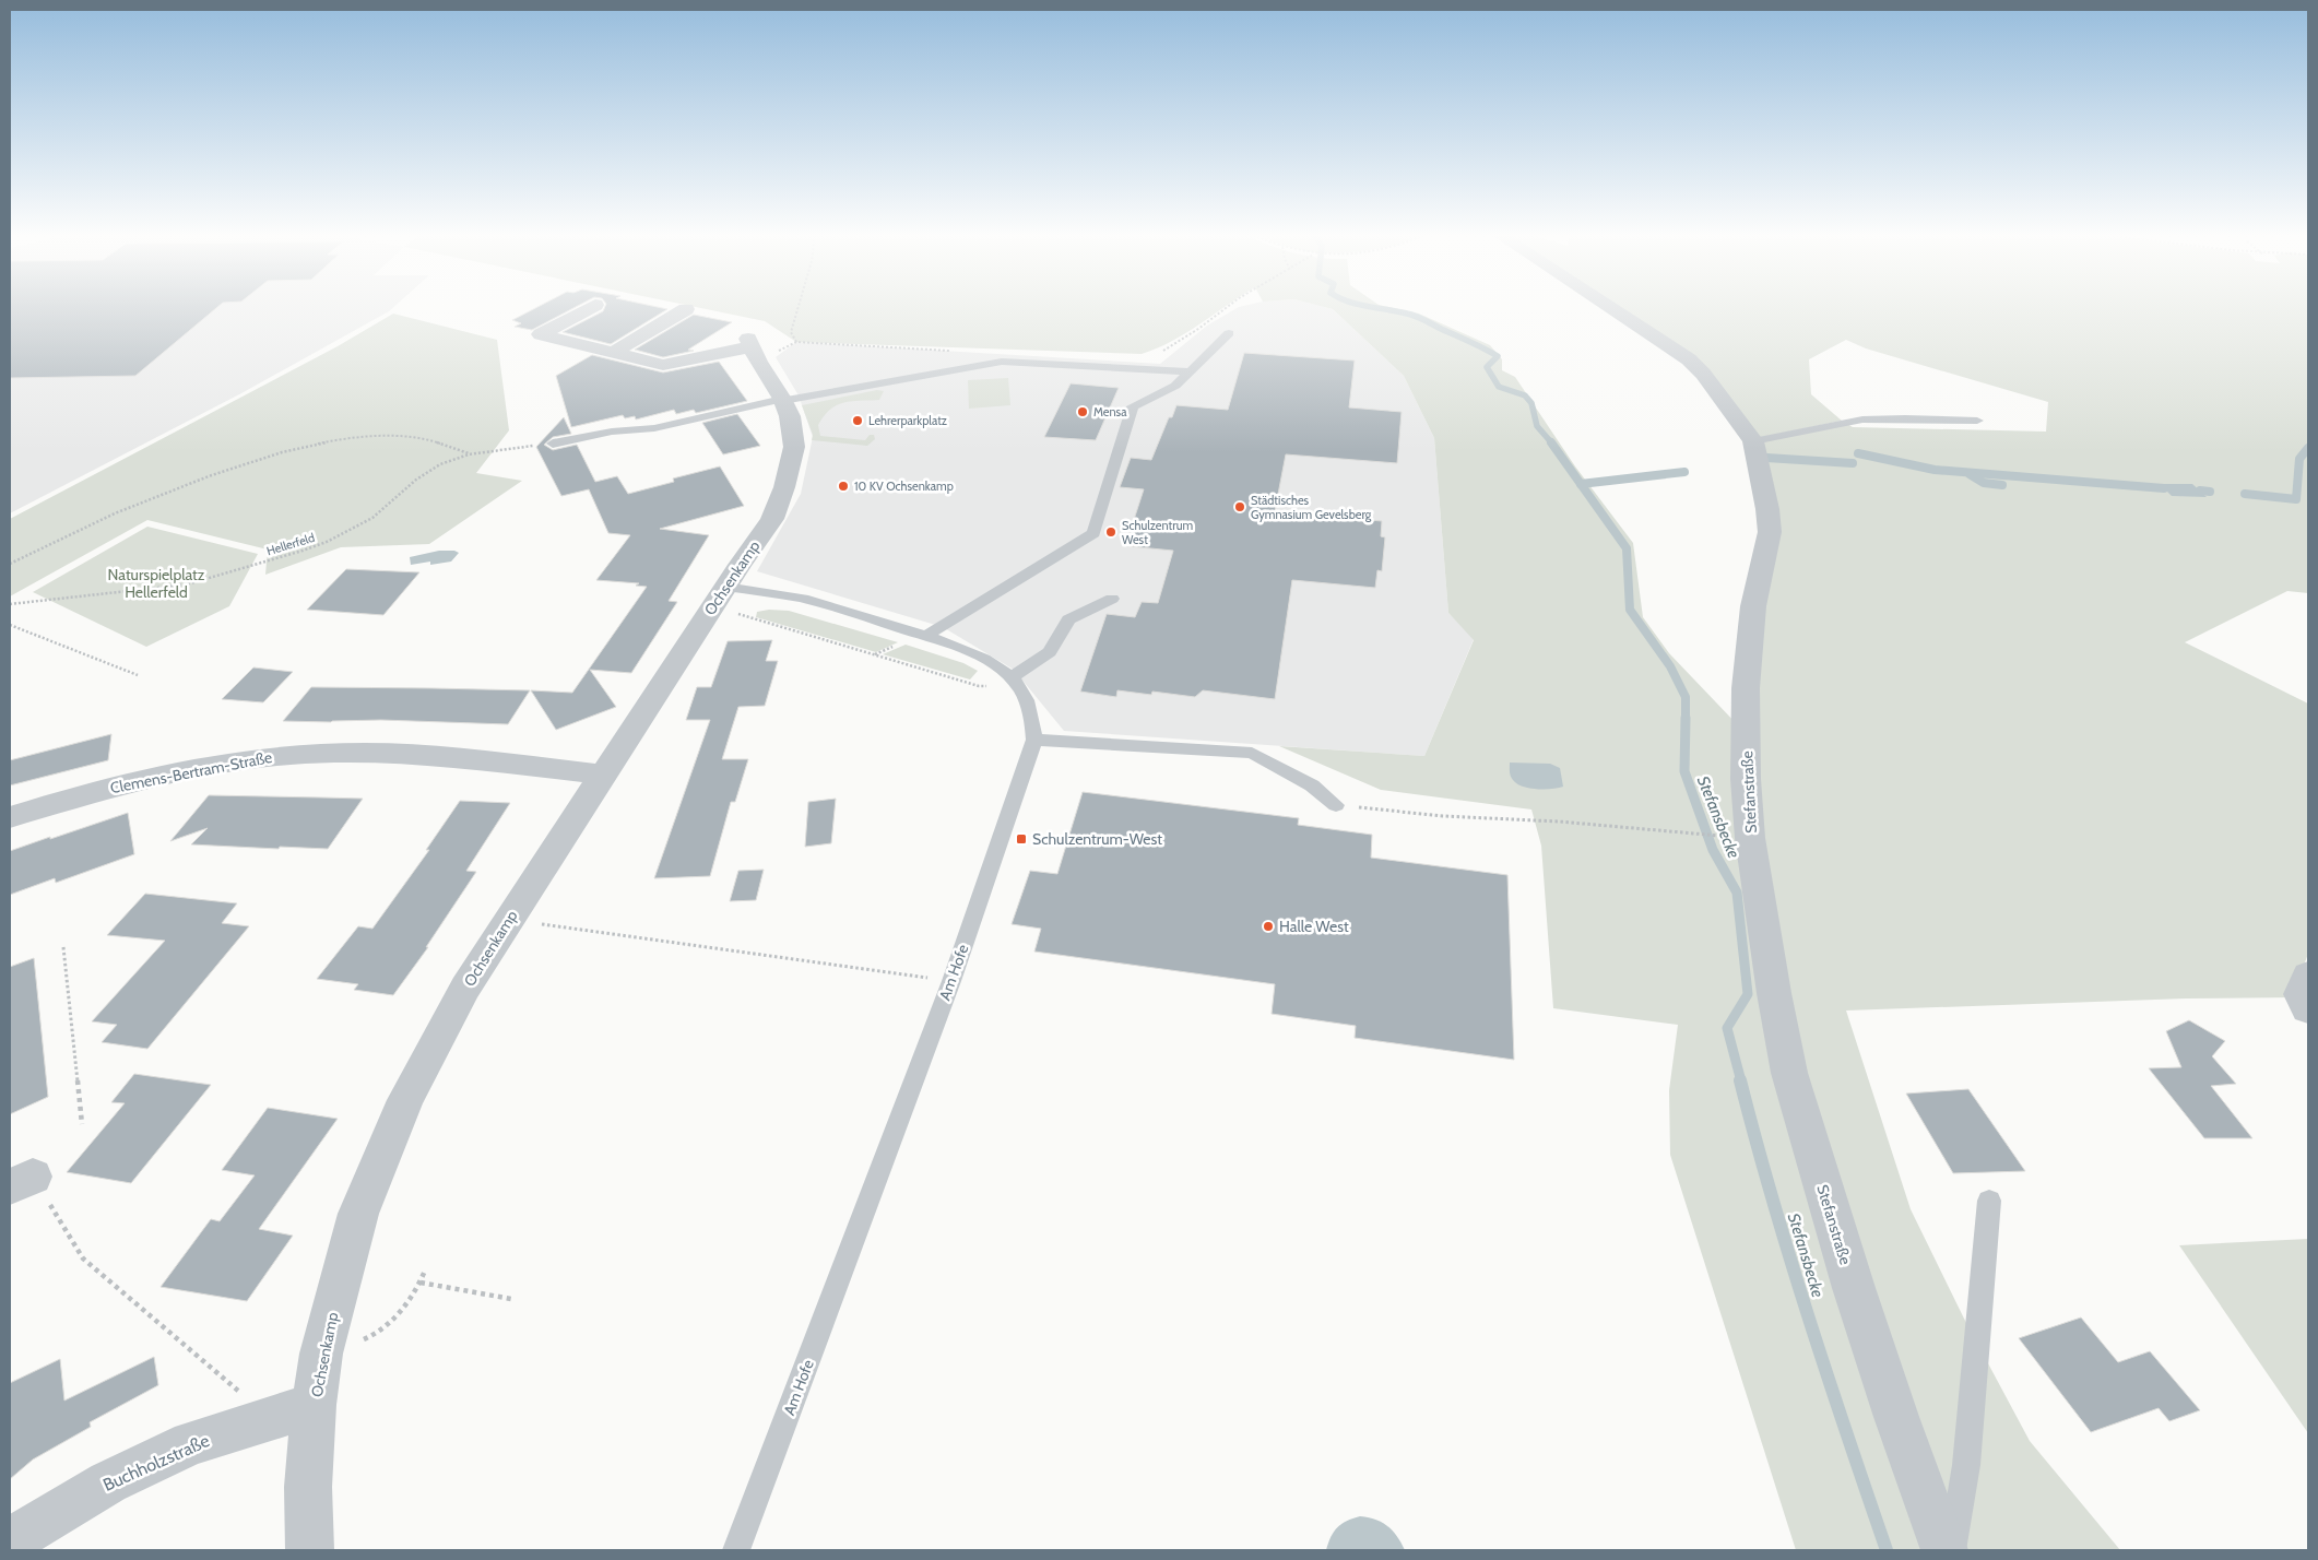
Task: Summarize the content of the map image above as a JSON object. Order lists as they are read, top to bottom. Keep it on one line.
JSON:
{"streets":{"street":["Ochsenkamp","Clemens-Bertram-Straße","Stefanstraße","Buchholzstraße"],"lane":["Am Hofe"],"path":["Hellerfeld"]},"crossings":[["Ochsenkamp","Clemens-Bertram-Straße"],["Ochsenkamp","Buchholzstraße"]],"water":["Stefansbecke"],"parks":["Naturspielplatz Hellerfeld"],"places":{"other":["Mensa","Lehrerparkplatz","10 KV Ochsenkamp","Städtisches Gymnasium Gevelsberg","Schulzentrum West","Halle West"],"transit":["Schulzentrum-West"]}}
